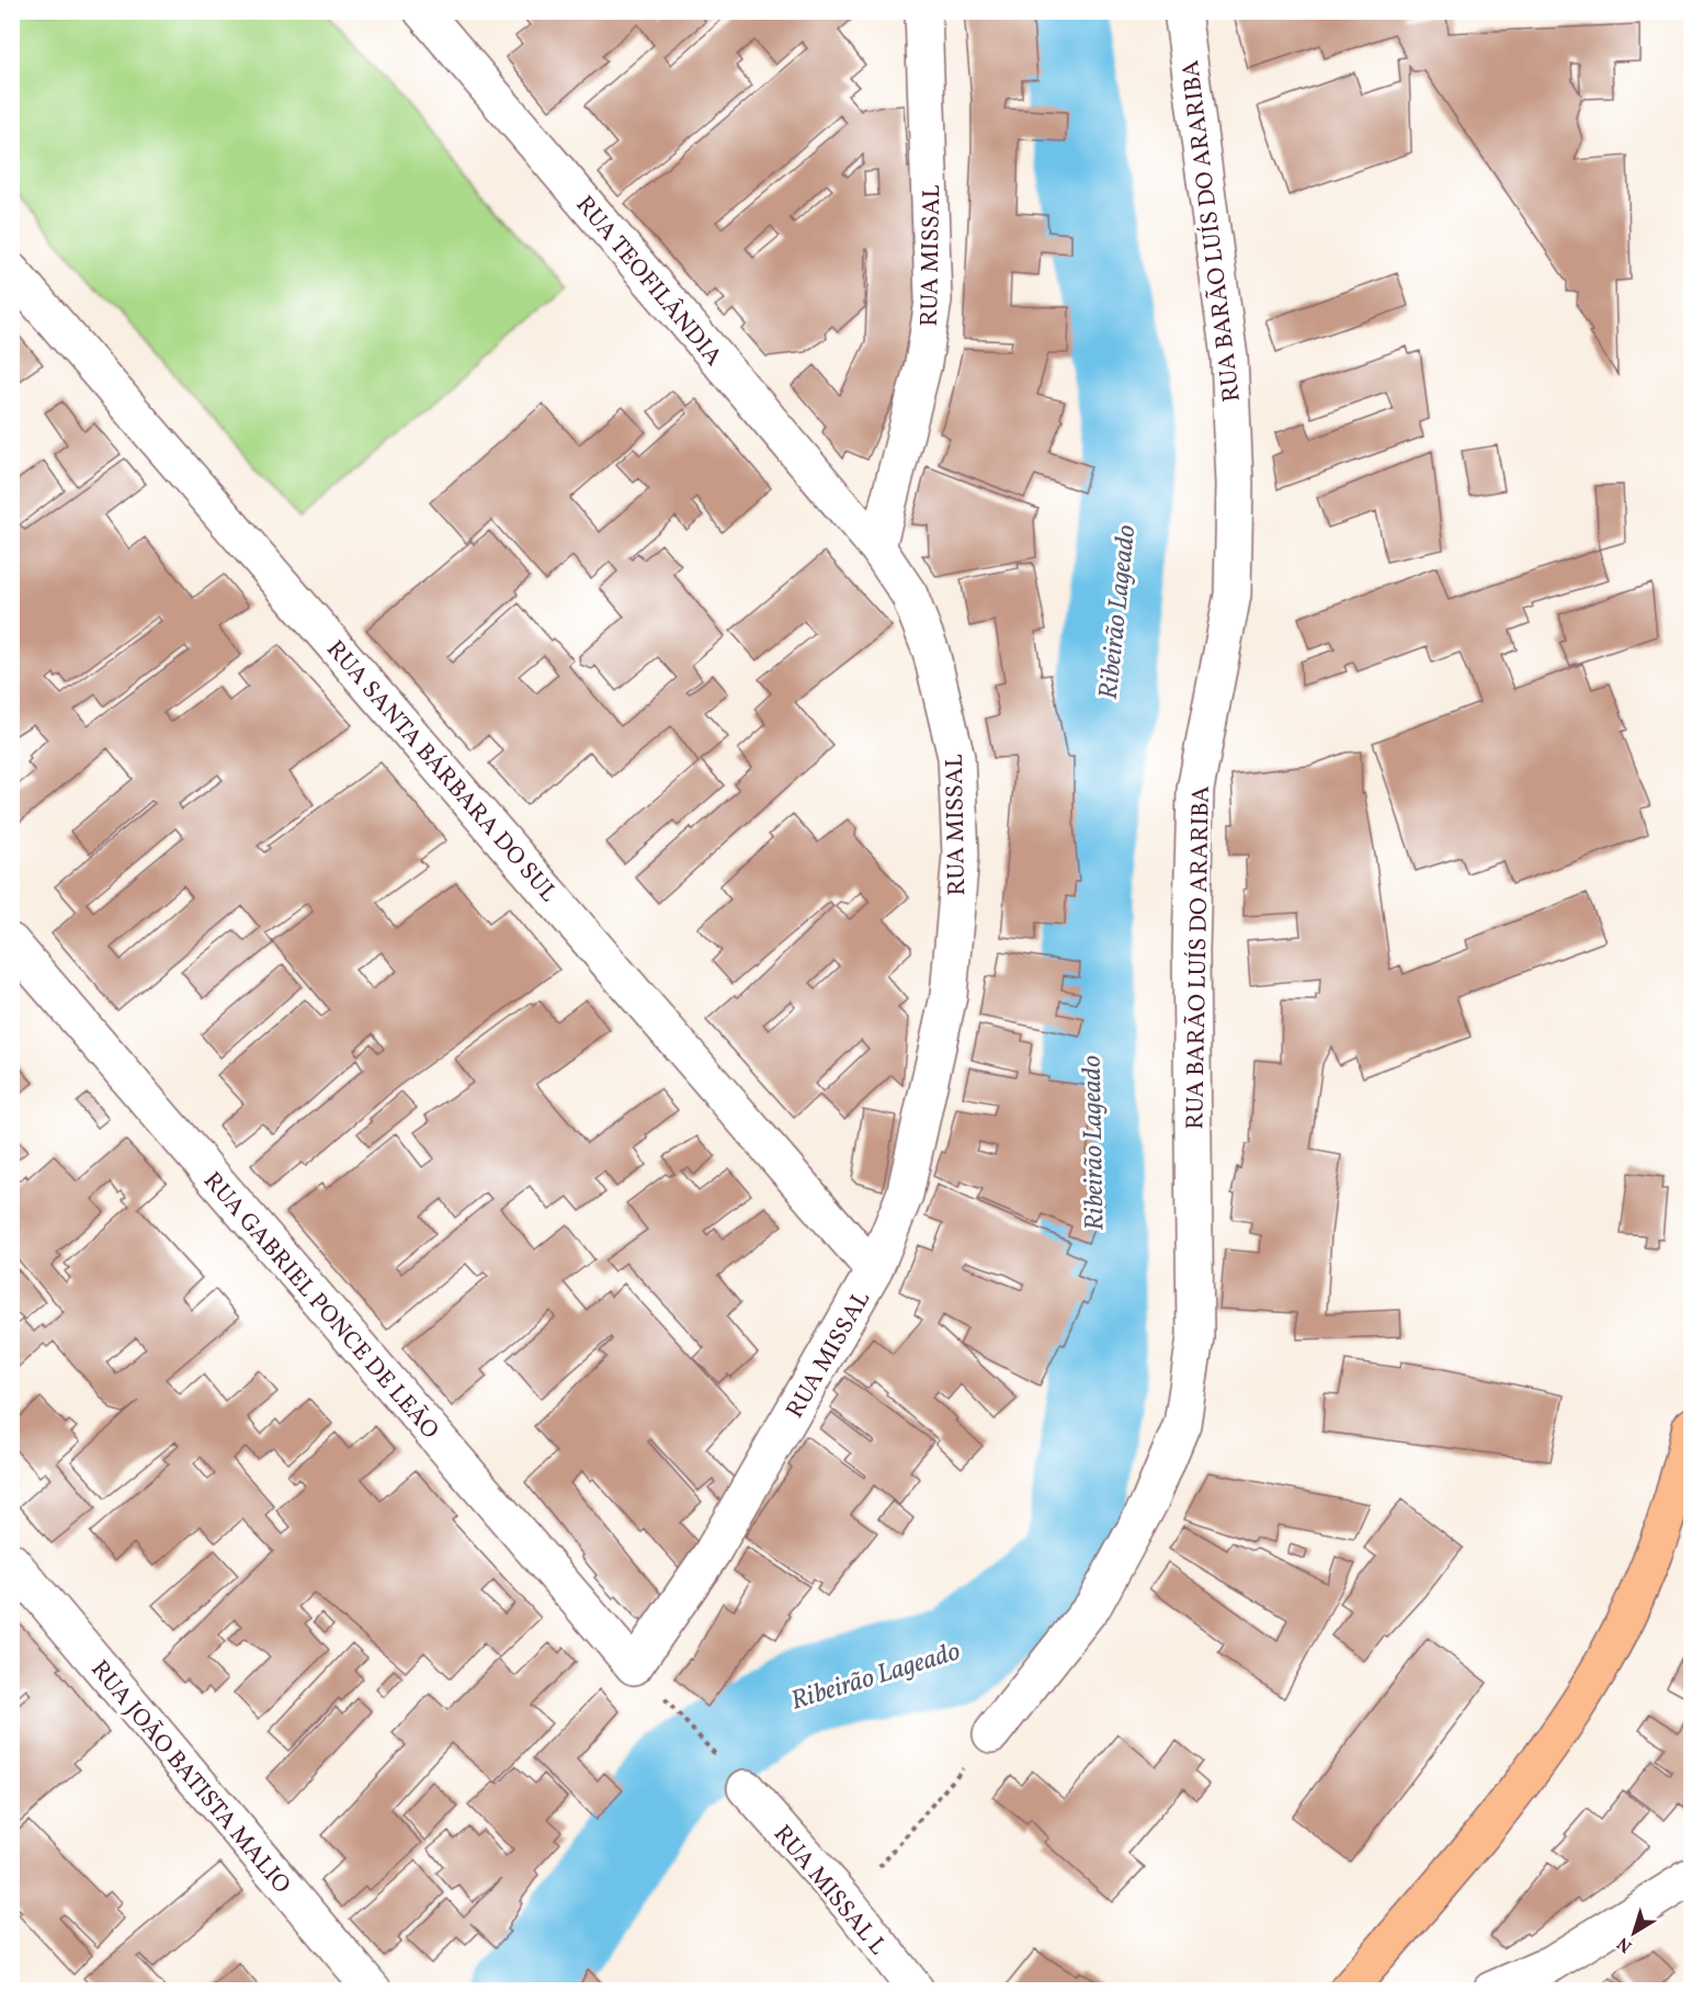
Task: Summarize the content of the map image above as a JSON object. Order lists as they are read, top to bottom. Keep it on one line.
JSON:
{"streets":{"street":["RUA BARÃO LUÍS DO ARARIBA","RUA MISSAL","RUA TEOFILÂNDIA","RUA SANTA BÁRBARA DO SUL","RUA GABRIEL PONCE DE LEÃO","RUA JOÃO BATISTA MALIO","RUA MISSAL L"]},"crossings":[["RUA MISSAL","RUA TEOFILÂNDIA"],["RUA MISSAL","RUA SANTA BÁRBARA DO SUL"],["RUA MISSAL","RUA GABRIEL PONCE DE LEÃO"]],"water":["Ribeirão Lageado"],"north":"bottom left"}
